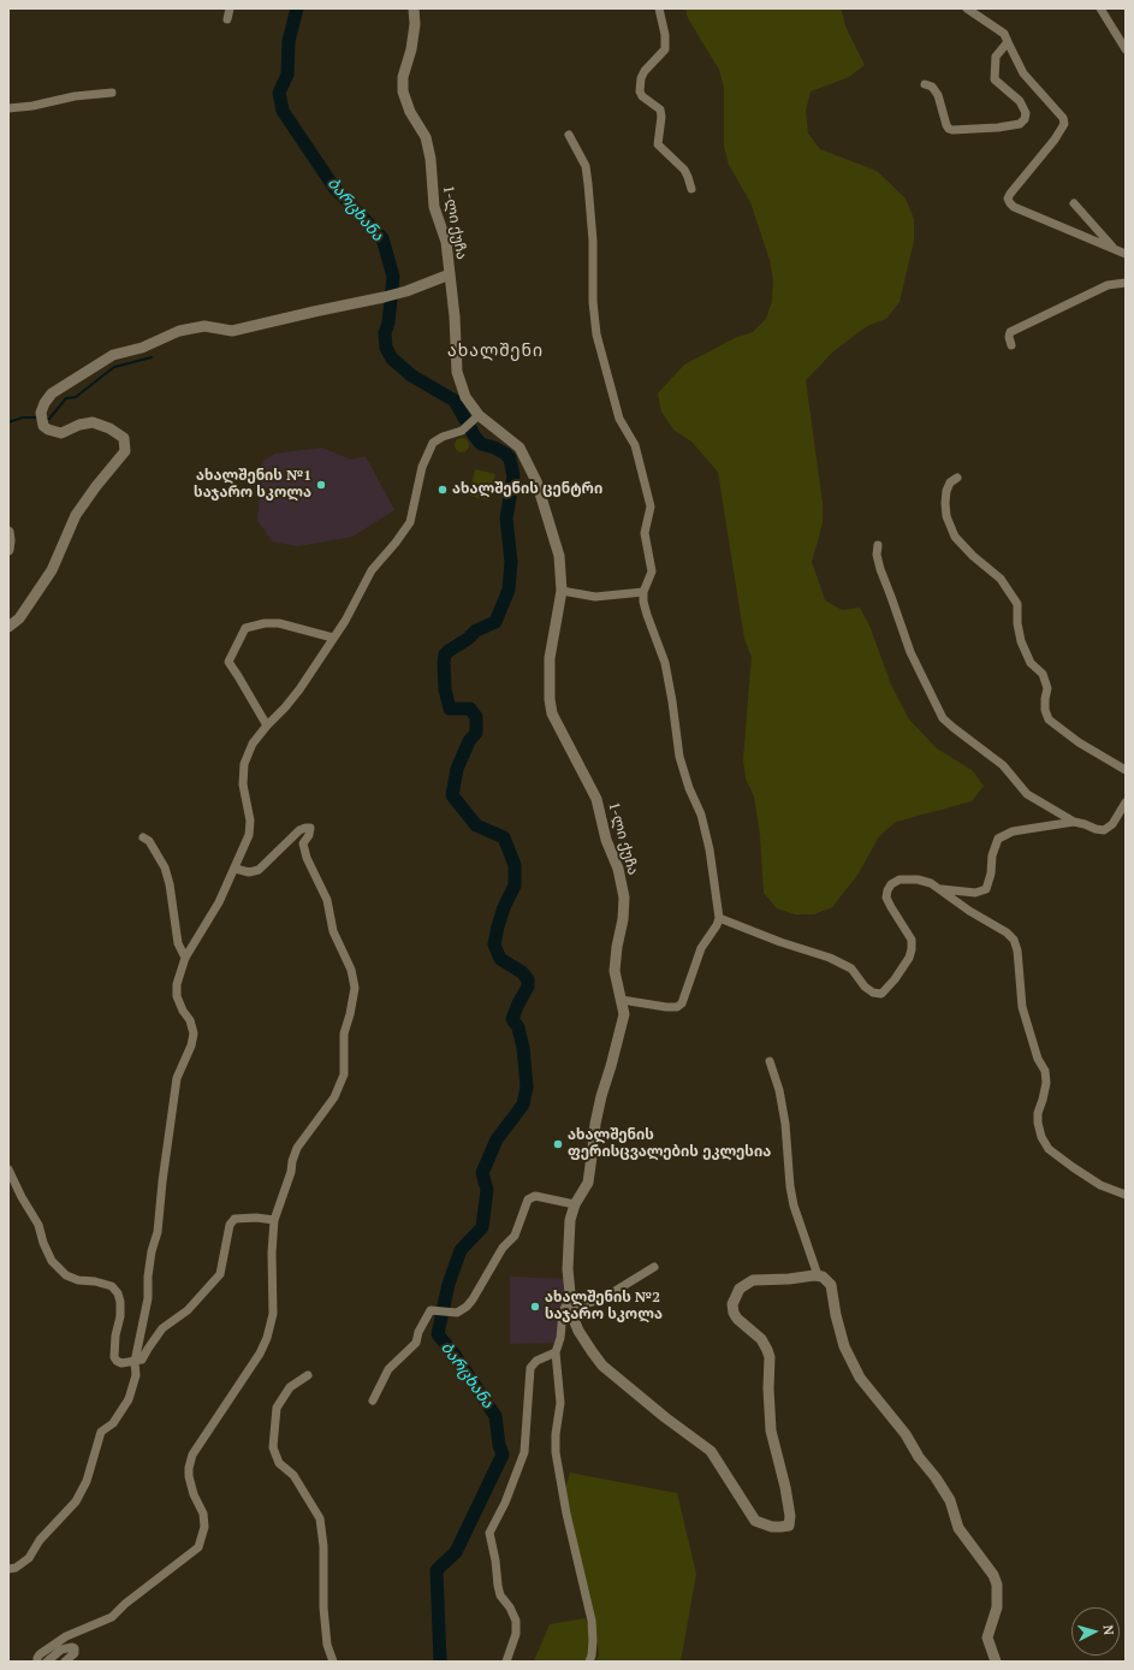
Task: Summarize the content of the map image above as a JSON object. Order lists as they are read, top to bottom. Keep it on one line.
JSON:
{"streets":{"street":["1-ლი ქუჩა"]},"districts":["ახალშენი"],"water":["ბარცხანა"],"places":["ახალშენის №1 საჯარო სკოლა","ახალშენის ცენტრი","ახალშენის ფერისცვალების ეკლესია","ახალშენის №2 საჯარო სკოლა"],"north":"right"}
